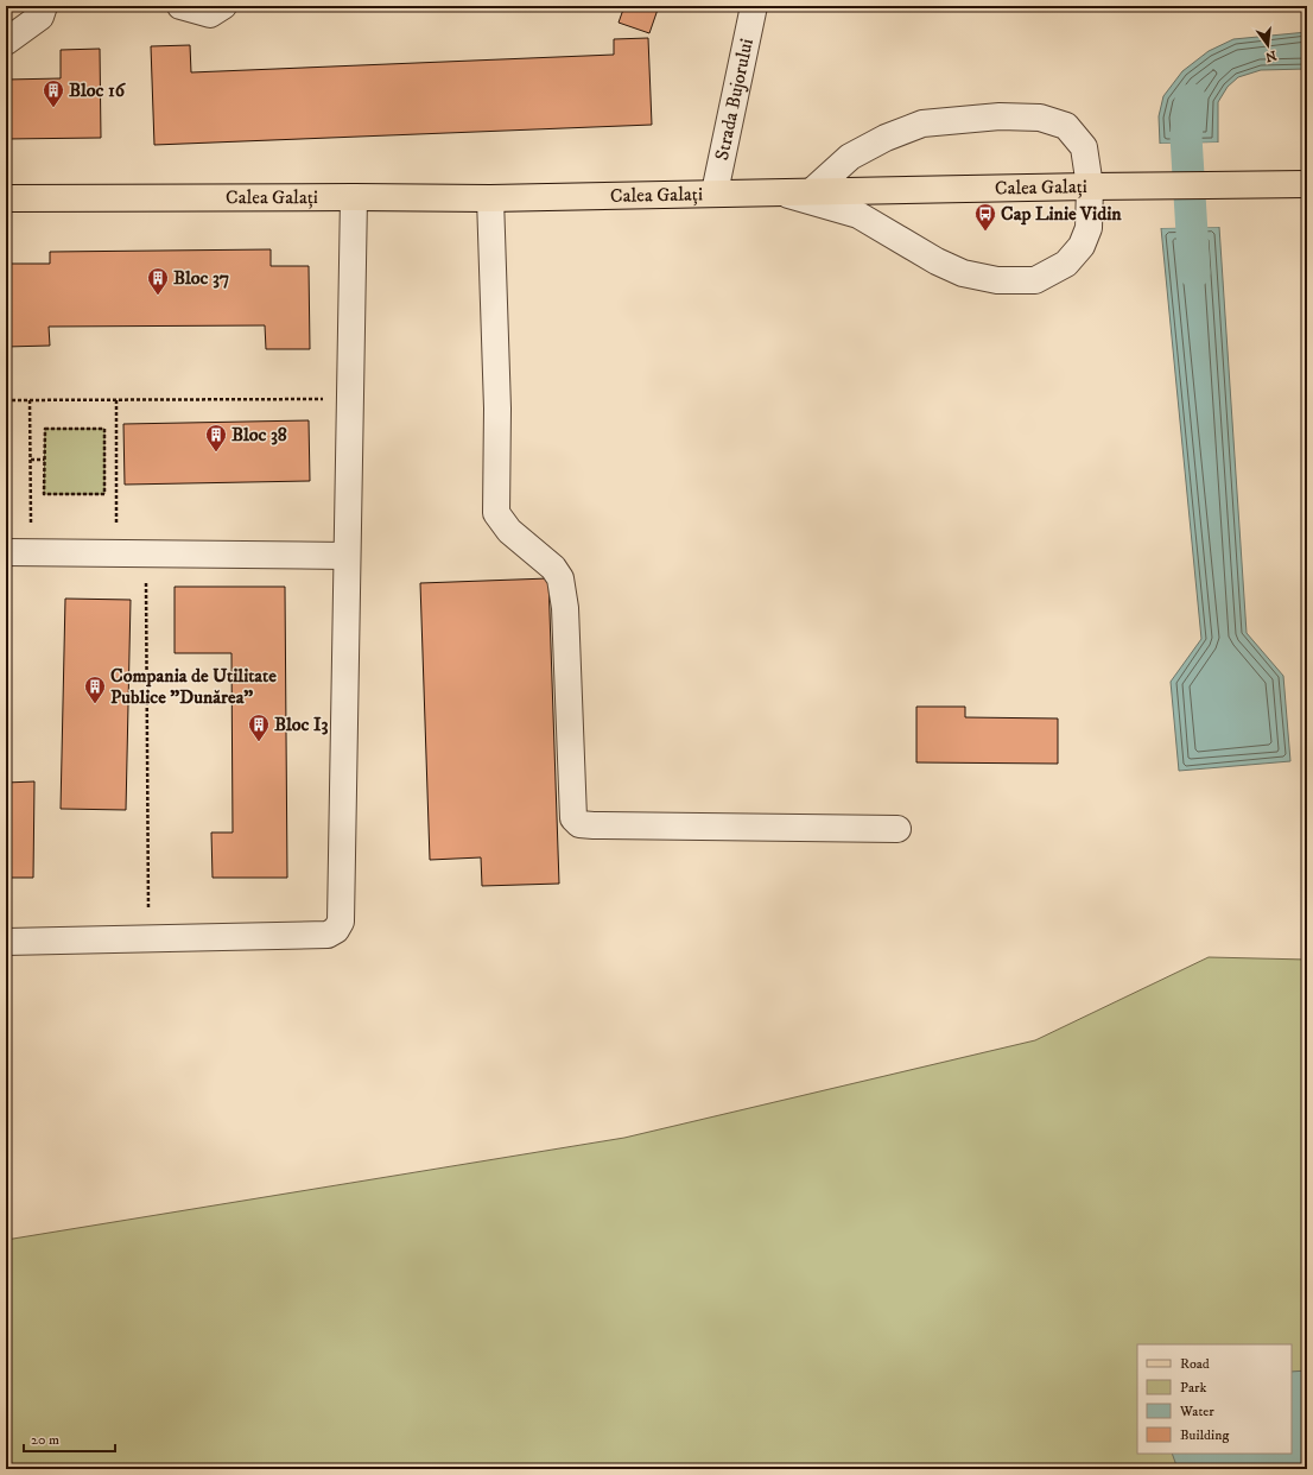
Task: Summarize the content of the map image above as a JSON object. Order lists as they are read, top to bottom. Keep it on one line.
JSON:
{"streets":{"main road":["Calea Galați"],"street":["Strada Bujorului"]},"crossings":[["Strada Bujorului","Calea Galați"]],"places":{"building":["Bloc 16","Bloc 37","Bloc 38","Compania de Utilitate Publice \"Dunărea\"","Bloc I3"],"bus stop":["Cap Linie Vidin"]},"legend":["Road","Park","Water","Building"],"scale_bar":"20 m","north":"bottom"}
